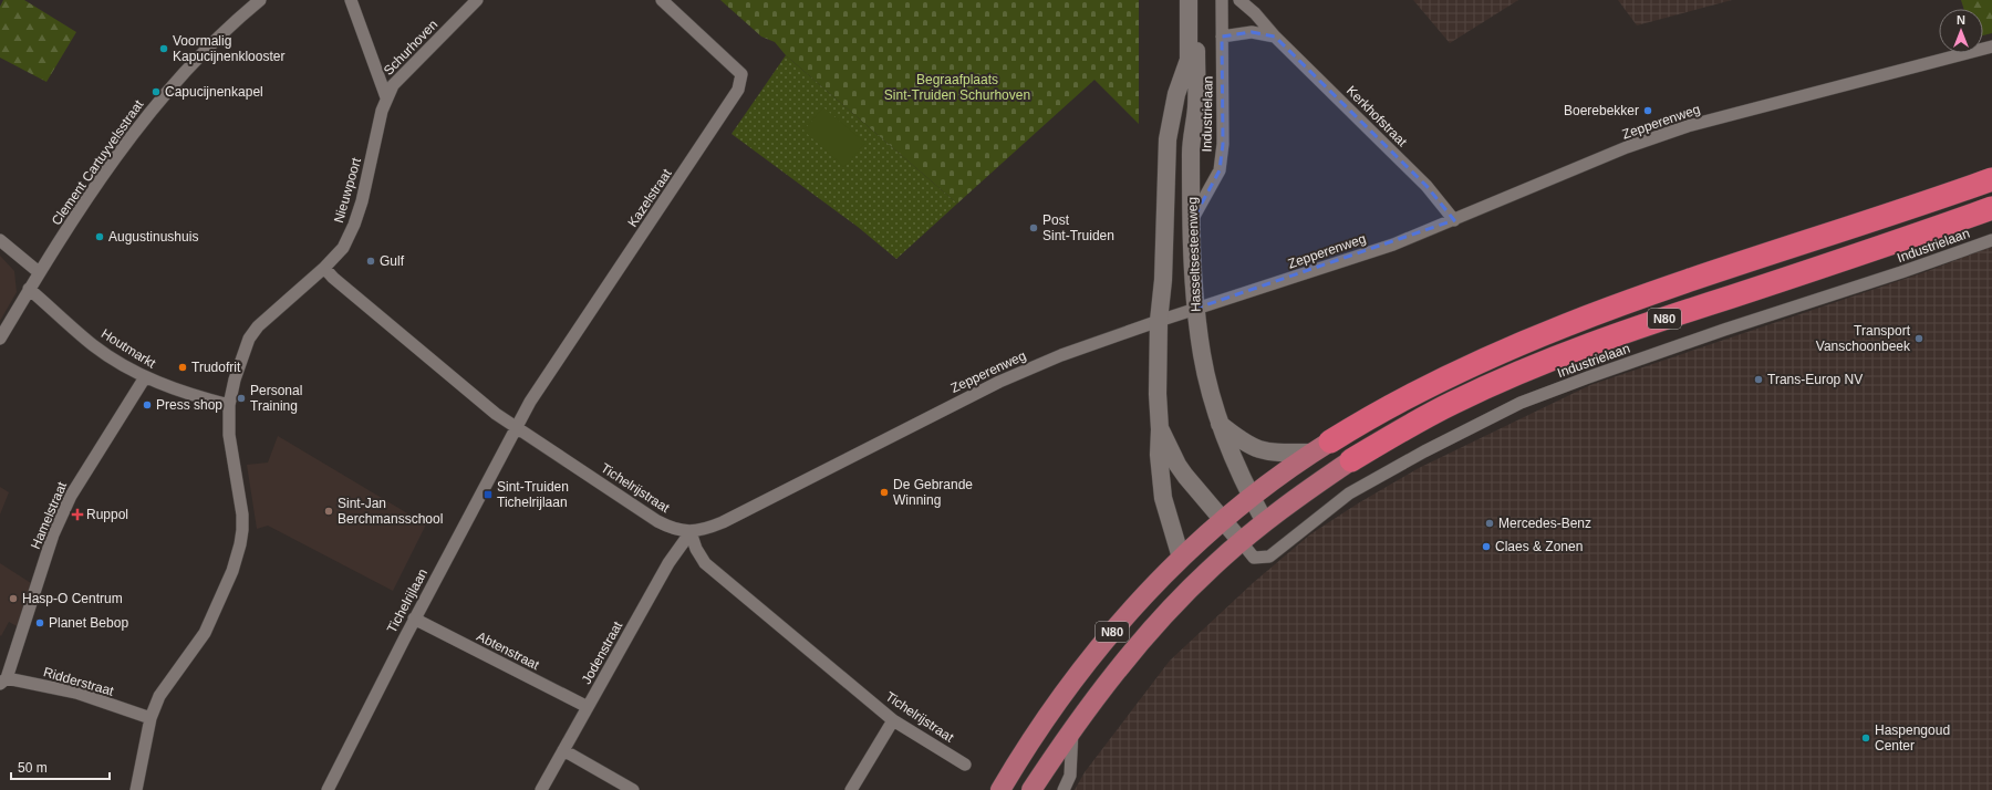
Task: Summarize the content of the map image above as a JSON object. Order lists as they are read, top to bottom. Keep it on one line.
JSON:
{"streets":{"highway":["N80"],"main road":["Hasseltsesteenweg"],"street":["Schurhoven","Industrielaan","Kerkhofstraat","Zepperenweg","Clement Cartuyvelsstraat","Nieuwpoort","Kazelstraat","Houtmarkt","Tichelrijstraat","Hamelstraat","Tichelrijlaan","Abtenstraat","Jodenstraat","Ridderstraat"]},"crossings":[["Schurhoven","Nieuwpoort"],["Industrielaan","Hasseltsesteenweg"],["Industrielaan","N80"],["Kerkhofstraat","Zepperenweg"],["Zepperenweg","Hasseltsesteenweg"],["Zepperenweg","Tichelrijstraat"],["Zepperenweg","Jodenstraat"],["Clement Cartuyvelsstraat","Houtmarkt"],["Nieuwpoort","Houtmarkt"],["Nieuwpoort","Tichelrijstraat"],["Nieuwpoort","Ridderstraat"],["Kazelstraat","Tichelrijstraat"],["Kazelstraat","Tichelrijlaan"],["Hasseltsesteenweg","N80"],["Houtmarkt","Hamelstraat"],["Tichelrijstraat","Tichelrijlaan"],["Tichelrijstraat","Jodenstraat"],["Hamelstraat","Ridderstraat"],["Tichelrijlaan","Abtenstraat"],["Abtenstraat","Jodenstraat"]],"parks":["Begraafplaats Sint-Truiden Schurhoven"],"places":{"other":["Voormalig Kapucijnenklooster","Capucijnenkapel","Boerebekker","Post Sint-Truiden","Augustinushuis","Gulf","Transport Vanschoonbeek","Trudofrit","Trans-Europ NV","Personal Training","Press shop","De Gebrande Winning","Sint-Jan Berchmansschool","Mercedes-Benz","Claes & Zonen","Hasp-O Centrum","Planet Bebop","Haspengoud Center"],"transit":["Sint-Truiden Tichelrijlaan"],"health":["Ruppol"]},"scale_bar":"50 m","north":"top"}
